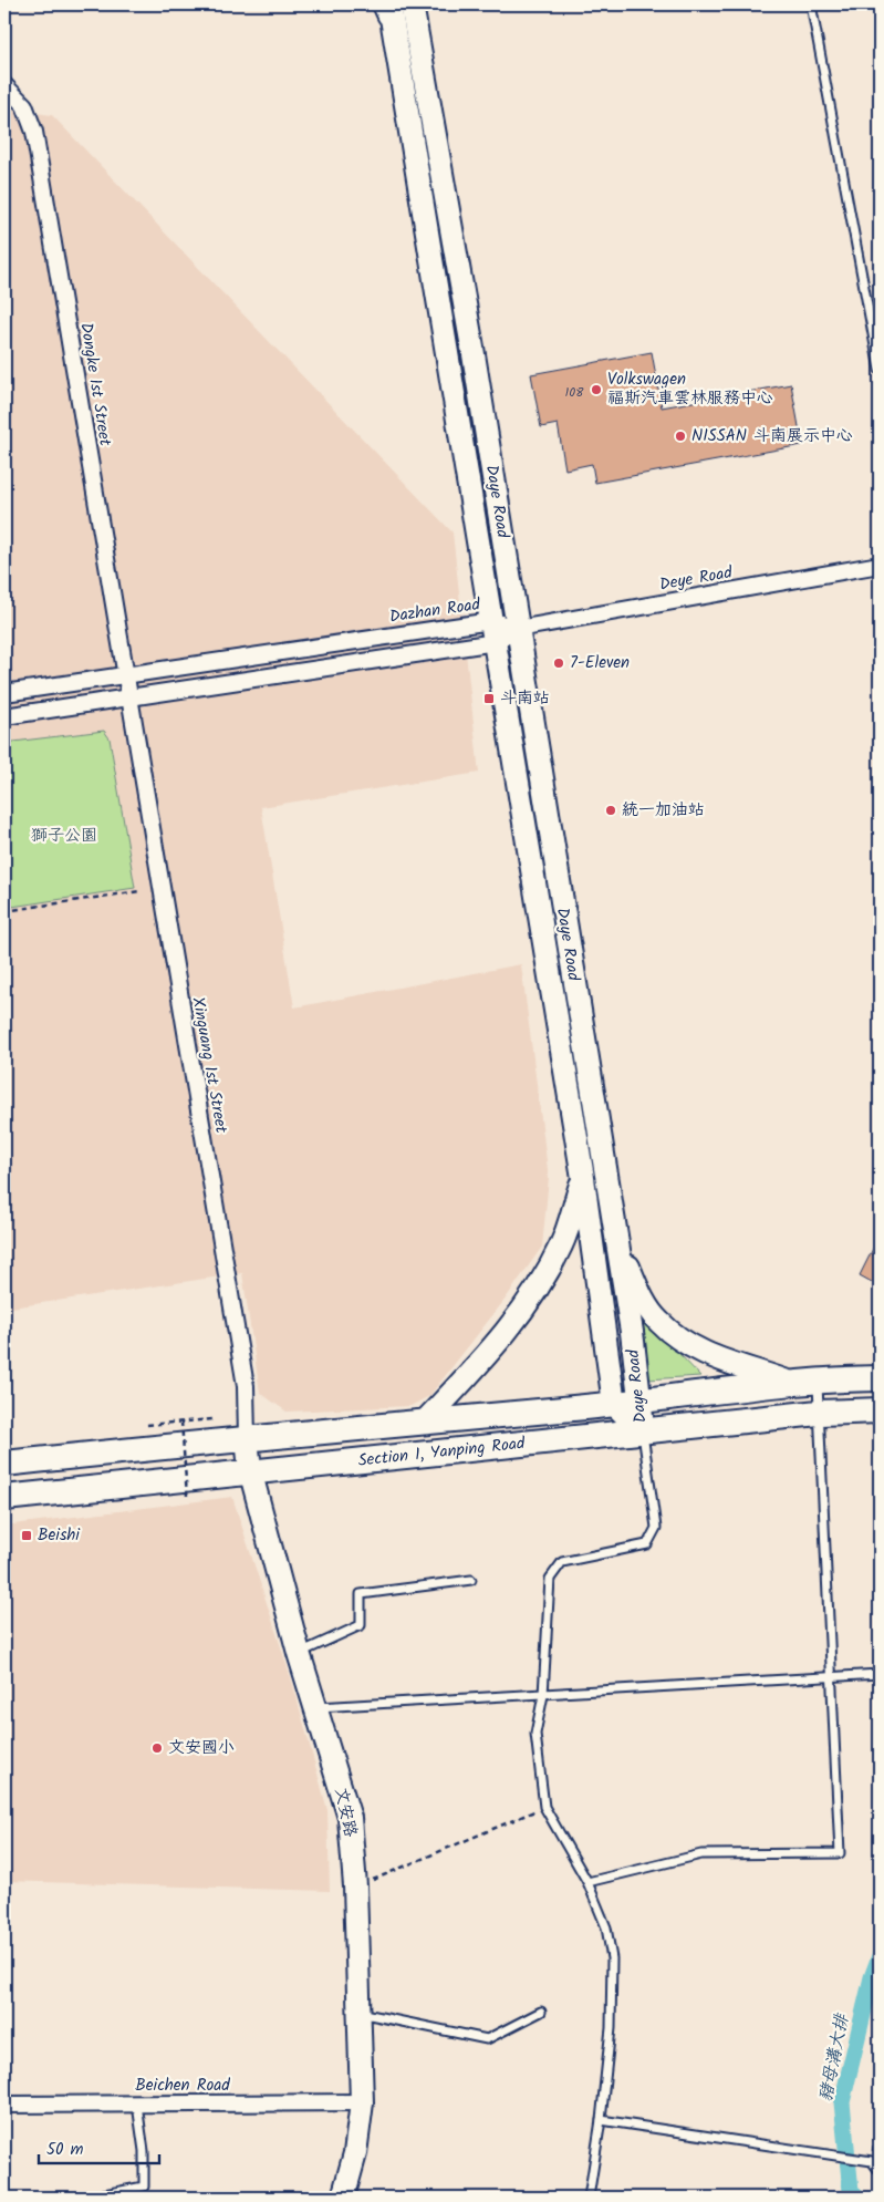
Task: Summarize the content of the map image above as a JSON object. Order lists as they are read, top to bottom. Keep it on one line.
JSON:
{"streets":{"main road":["Daye Road","Section 1, Yanping Road","文安路"],"street":["Dongke 1st Street","Deye Road","Dazhan Road","Xinguang 1st Street","Beichen Road"]},"crossings":[["Dongke 1st Street","Dazhan Road"],["Dongke 1st Street","Xinguang 1st Street"],["Daye Road","Deye Road"],["Daye Road","Dazhan Road"],["Daye Road","Section 1, Yanping Road"],["Deye Road","Dazhan Road"],["Xinguang 1st Street","Section 1, Yanping Road"],["Xinguang 1st Street","文安路"],["Section 1, Yanping Road","文安路"],["文安路","Beichen Road"]],"water":["豬母溝大排"],"parks":["獅子公園"],"places":{"other":["Volkswagen 福斯汽車雲林服務中心","NISSAN 斗南展示中心","7-Eleven","統一加油站","文安國小"],"transit":["斗南站","Beishi"]},"house_numbers":["108"],"scale_bar":"50 m"}
